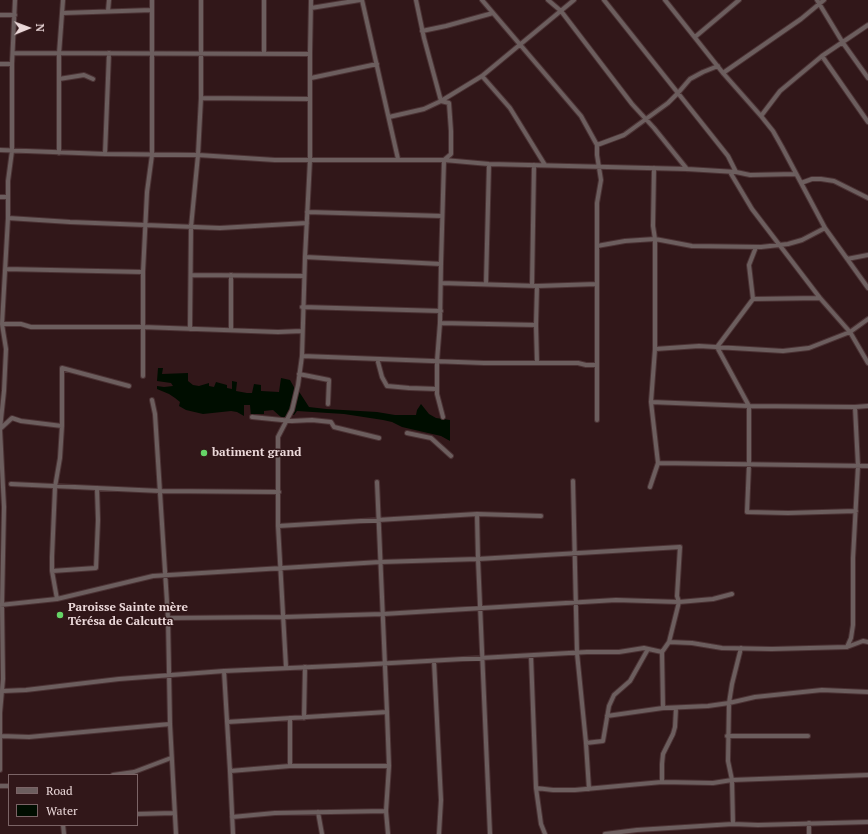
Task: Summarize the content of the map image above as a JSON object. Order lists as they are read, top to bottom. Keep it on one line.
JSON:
{"places":["batiment grand","Paroisse Sainte mère Térésa de Calcutta"],"legend":["Road","Water"],"north":"right"}
